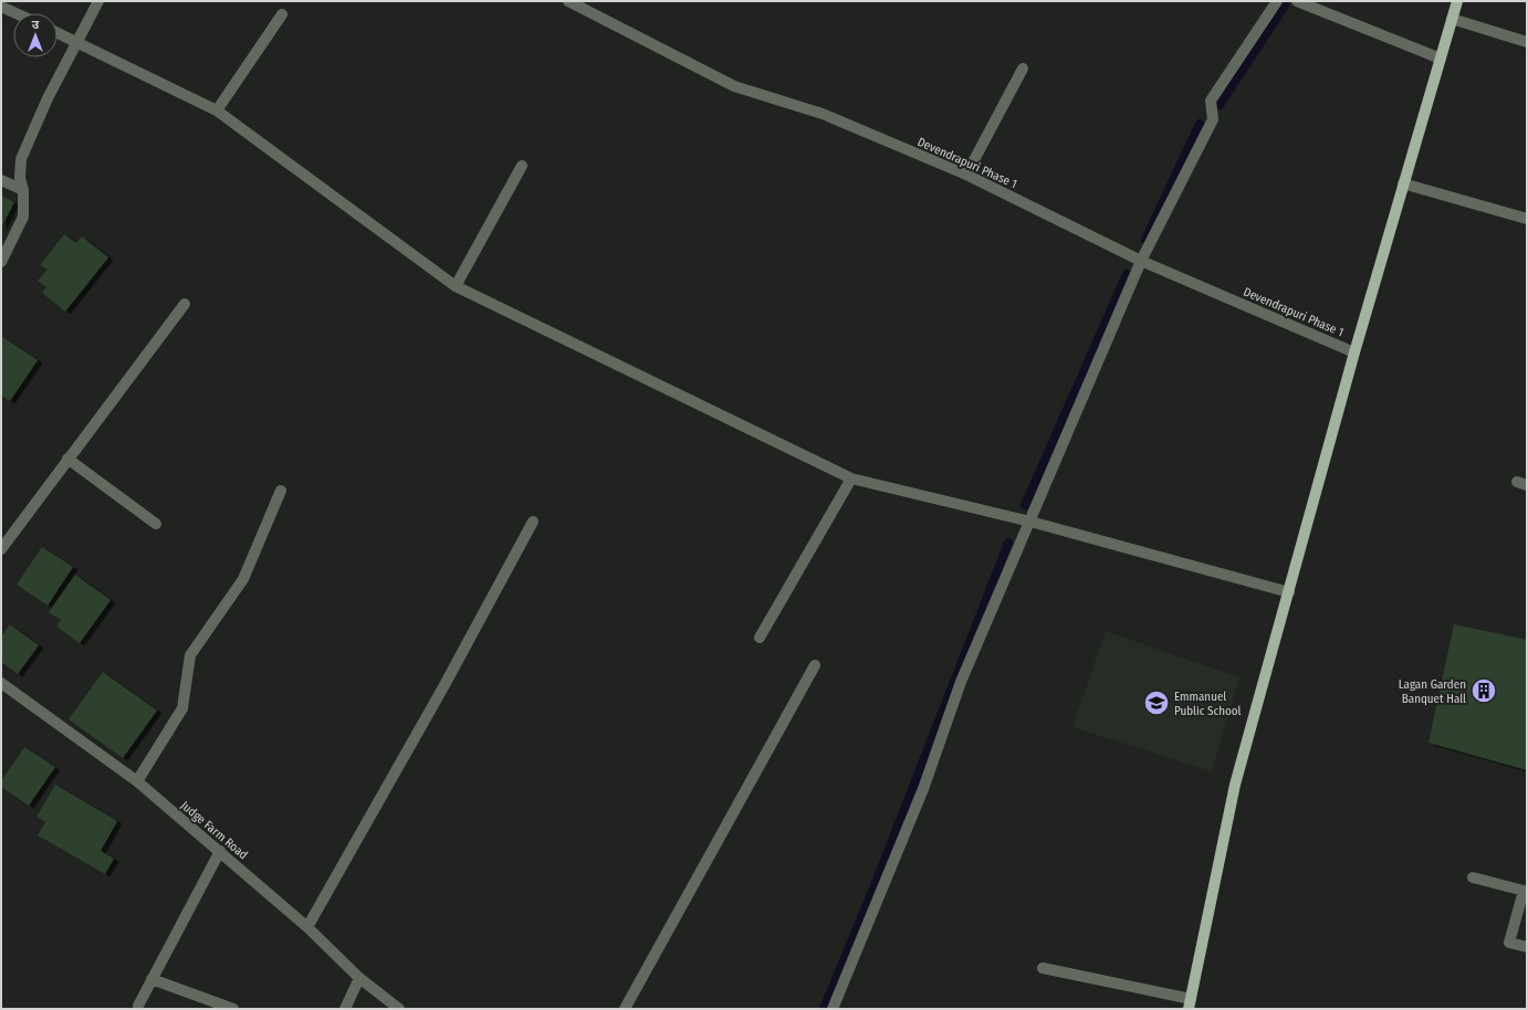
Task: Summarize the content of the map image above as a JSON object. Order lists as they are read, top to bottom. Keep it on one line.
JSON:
{"streets":{"street":["Devendrapuri Phase 1","Judge Farm Road"]},"places":{"building":["Lagan Garden Banquet Hall"],"school or university":["Emmanuel Public School"]},"north":"top"}
